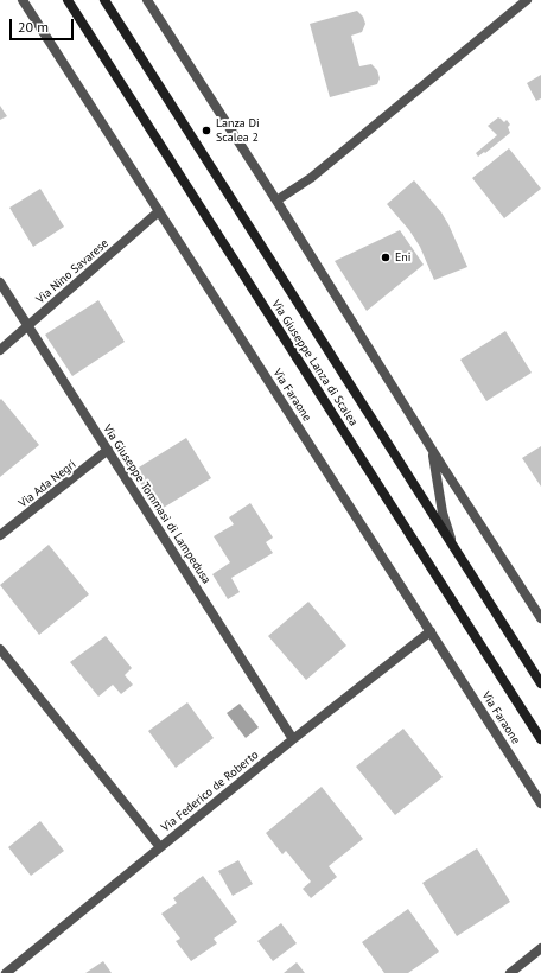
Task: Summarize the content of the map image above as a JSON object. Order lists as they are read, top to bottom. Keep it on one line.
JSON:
{"streets":{"street":["Via Nino Savarese","Via Giuseppe Lanza di Scalea","Via Faraone","Via Ada Negri","Via Giuseppe Tommasi di Lampedusa","Via Federico de Roberto"]},"crossings":[["Via Nino Savarese","Via Faraone"],["Via Nino Savarese","Via Giuseppe Tommasi di Lampedusa"],["Via Faraone","Via Federico de Roberto"],["Via Ada Negri","Via Giuseppe Tommasi di Lampedusa"],["Via Giuseppe Tommasi di Lampedusa","Via Federico de Roberto"]],"places":["Lanza Di Scalea 2","Eni"],"scale_bar":"20 m"}
